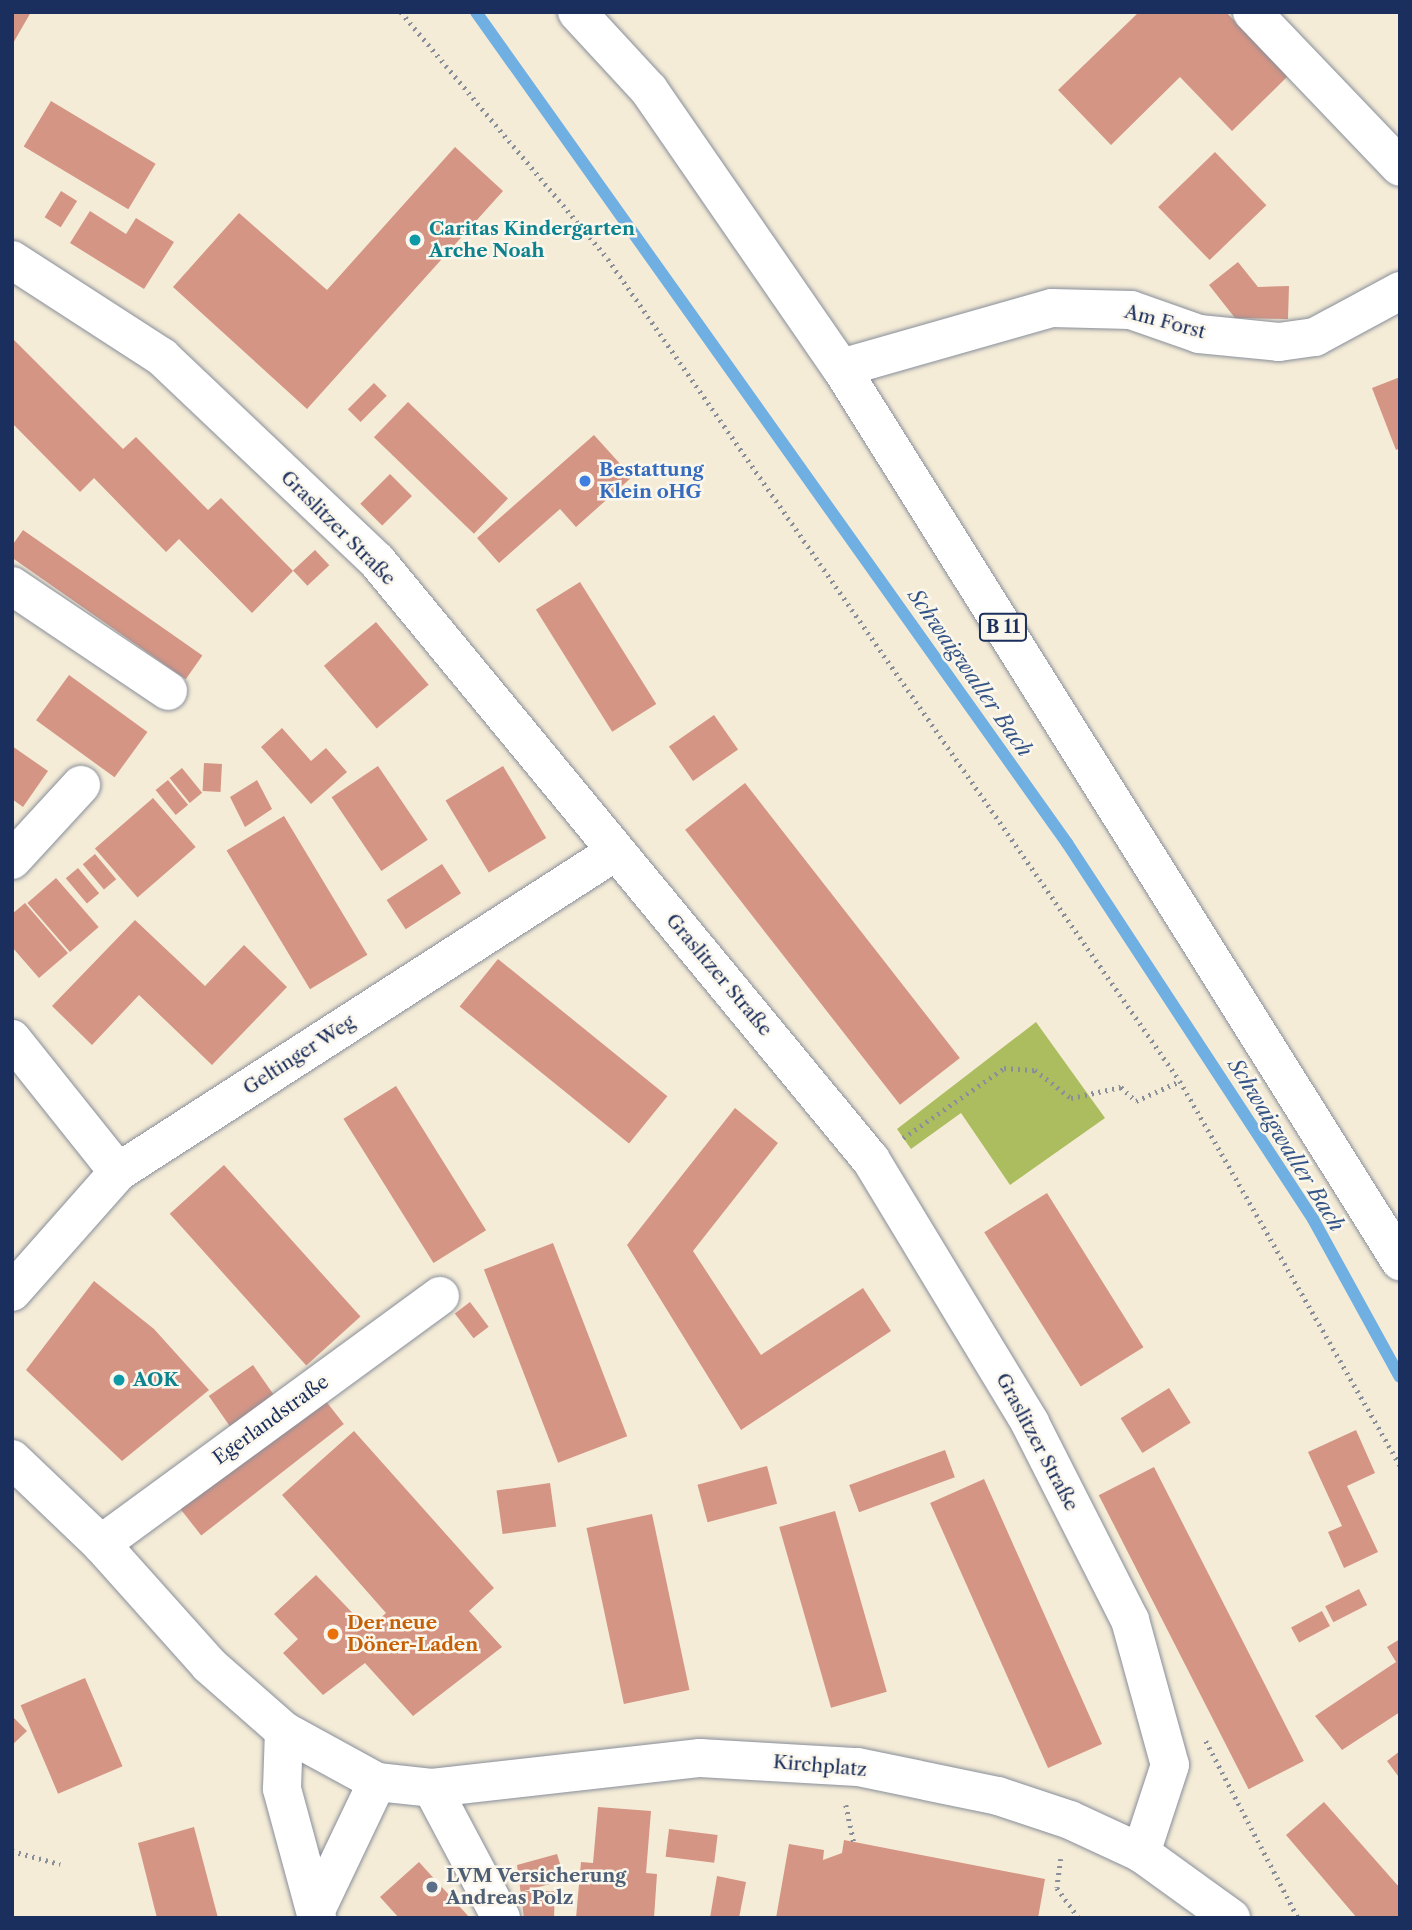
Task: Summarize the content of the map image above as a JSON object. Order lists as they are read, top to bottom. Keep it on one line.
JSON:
{"streets":{"street":["Am Forst","Graslitzer Straße","B 11","Geltinger Weg","Egerlandstraße","Kirchplatz"]},"crossings":[["Am Forst","B 11"],["Graslitzer Straße","Geltinger Weg"],["Graslitzer Straße","Kirchplatz"]],"water":["Schwaigwaller Bach"],"places":["Caritas Kindergarten Arche Noah","Bestattung Klein oHG","AOK","Der neue Döner-Laden","LVM Versicherung Andreas Polz"]}
